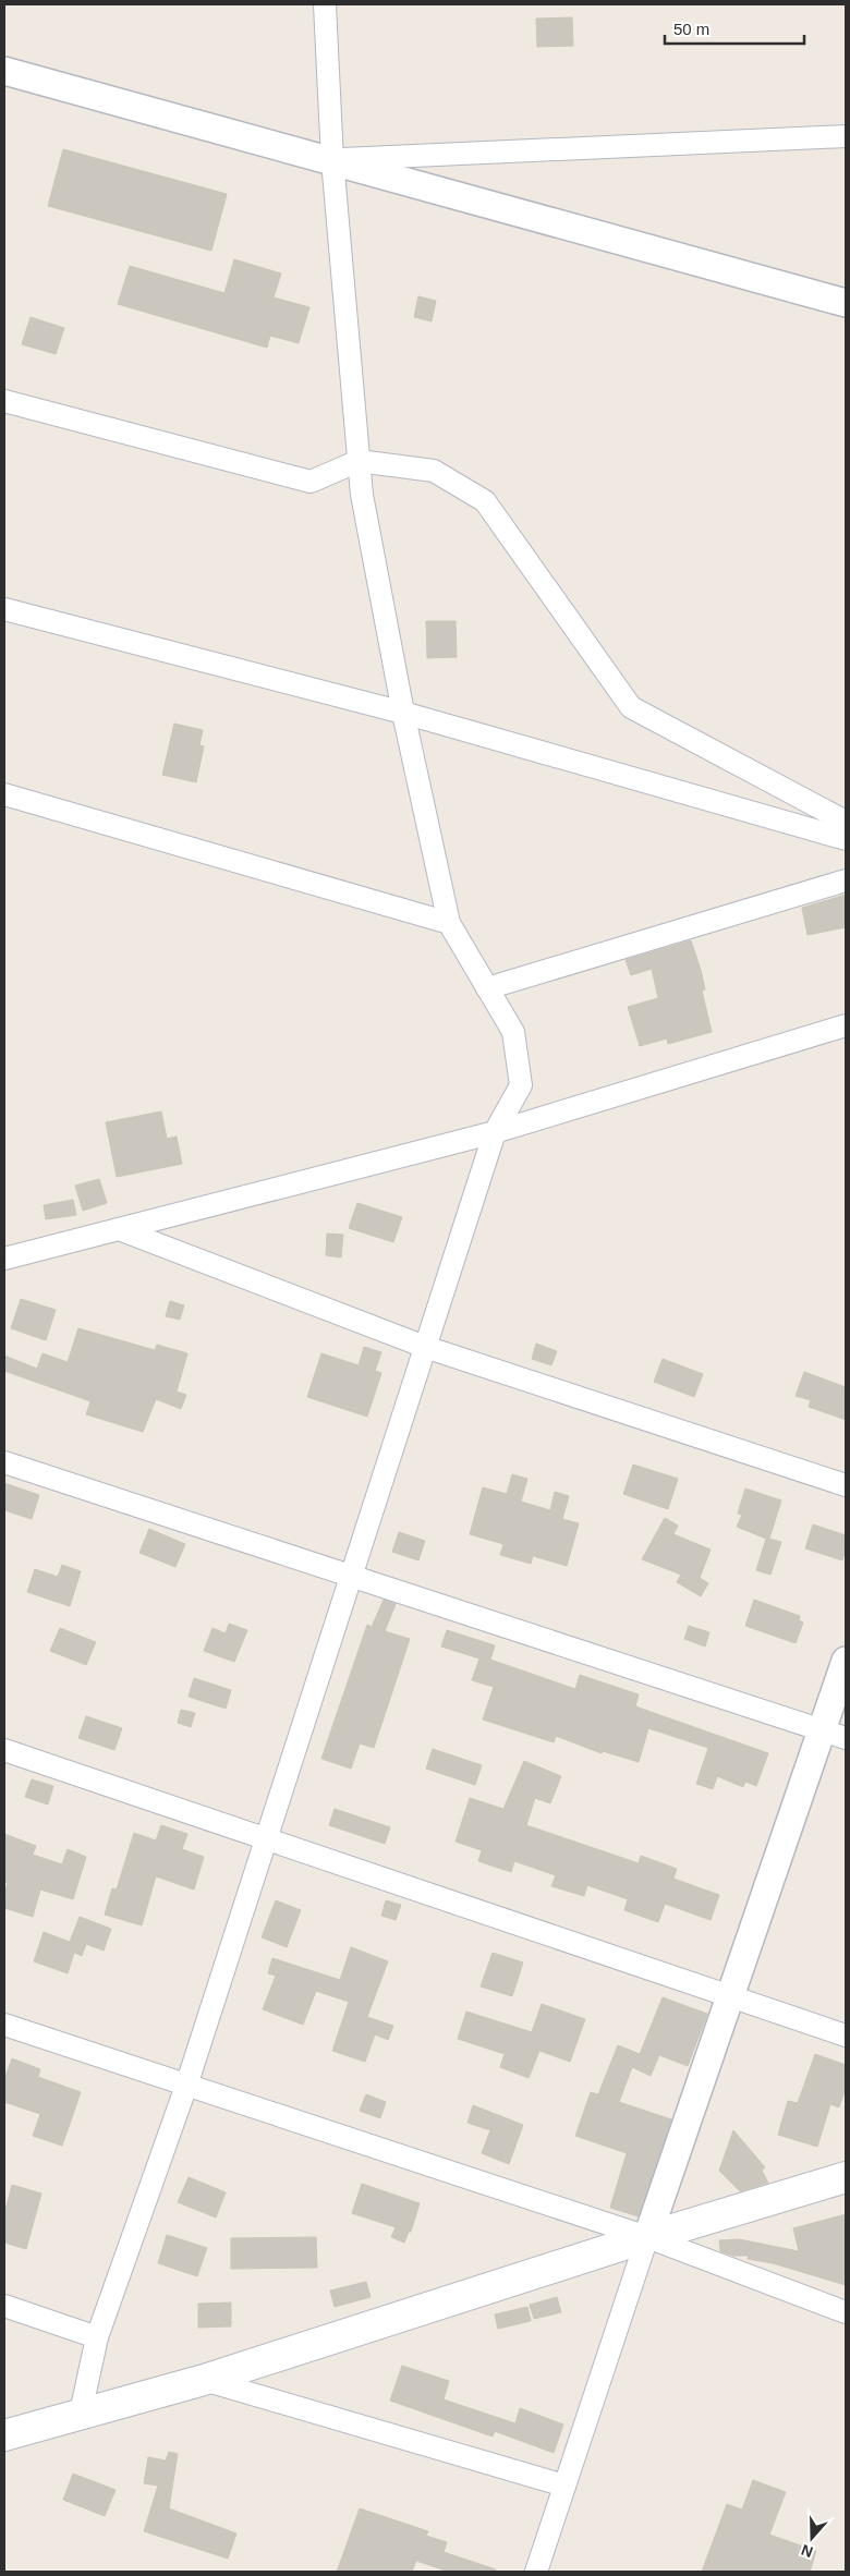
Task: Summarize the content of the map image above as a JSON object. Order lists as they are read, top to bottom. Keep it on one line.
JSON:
{"scale_bar":"50 m","north":"bottom"}
